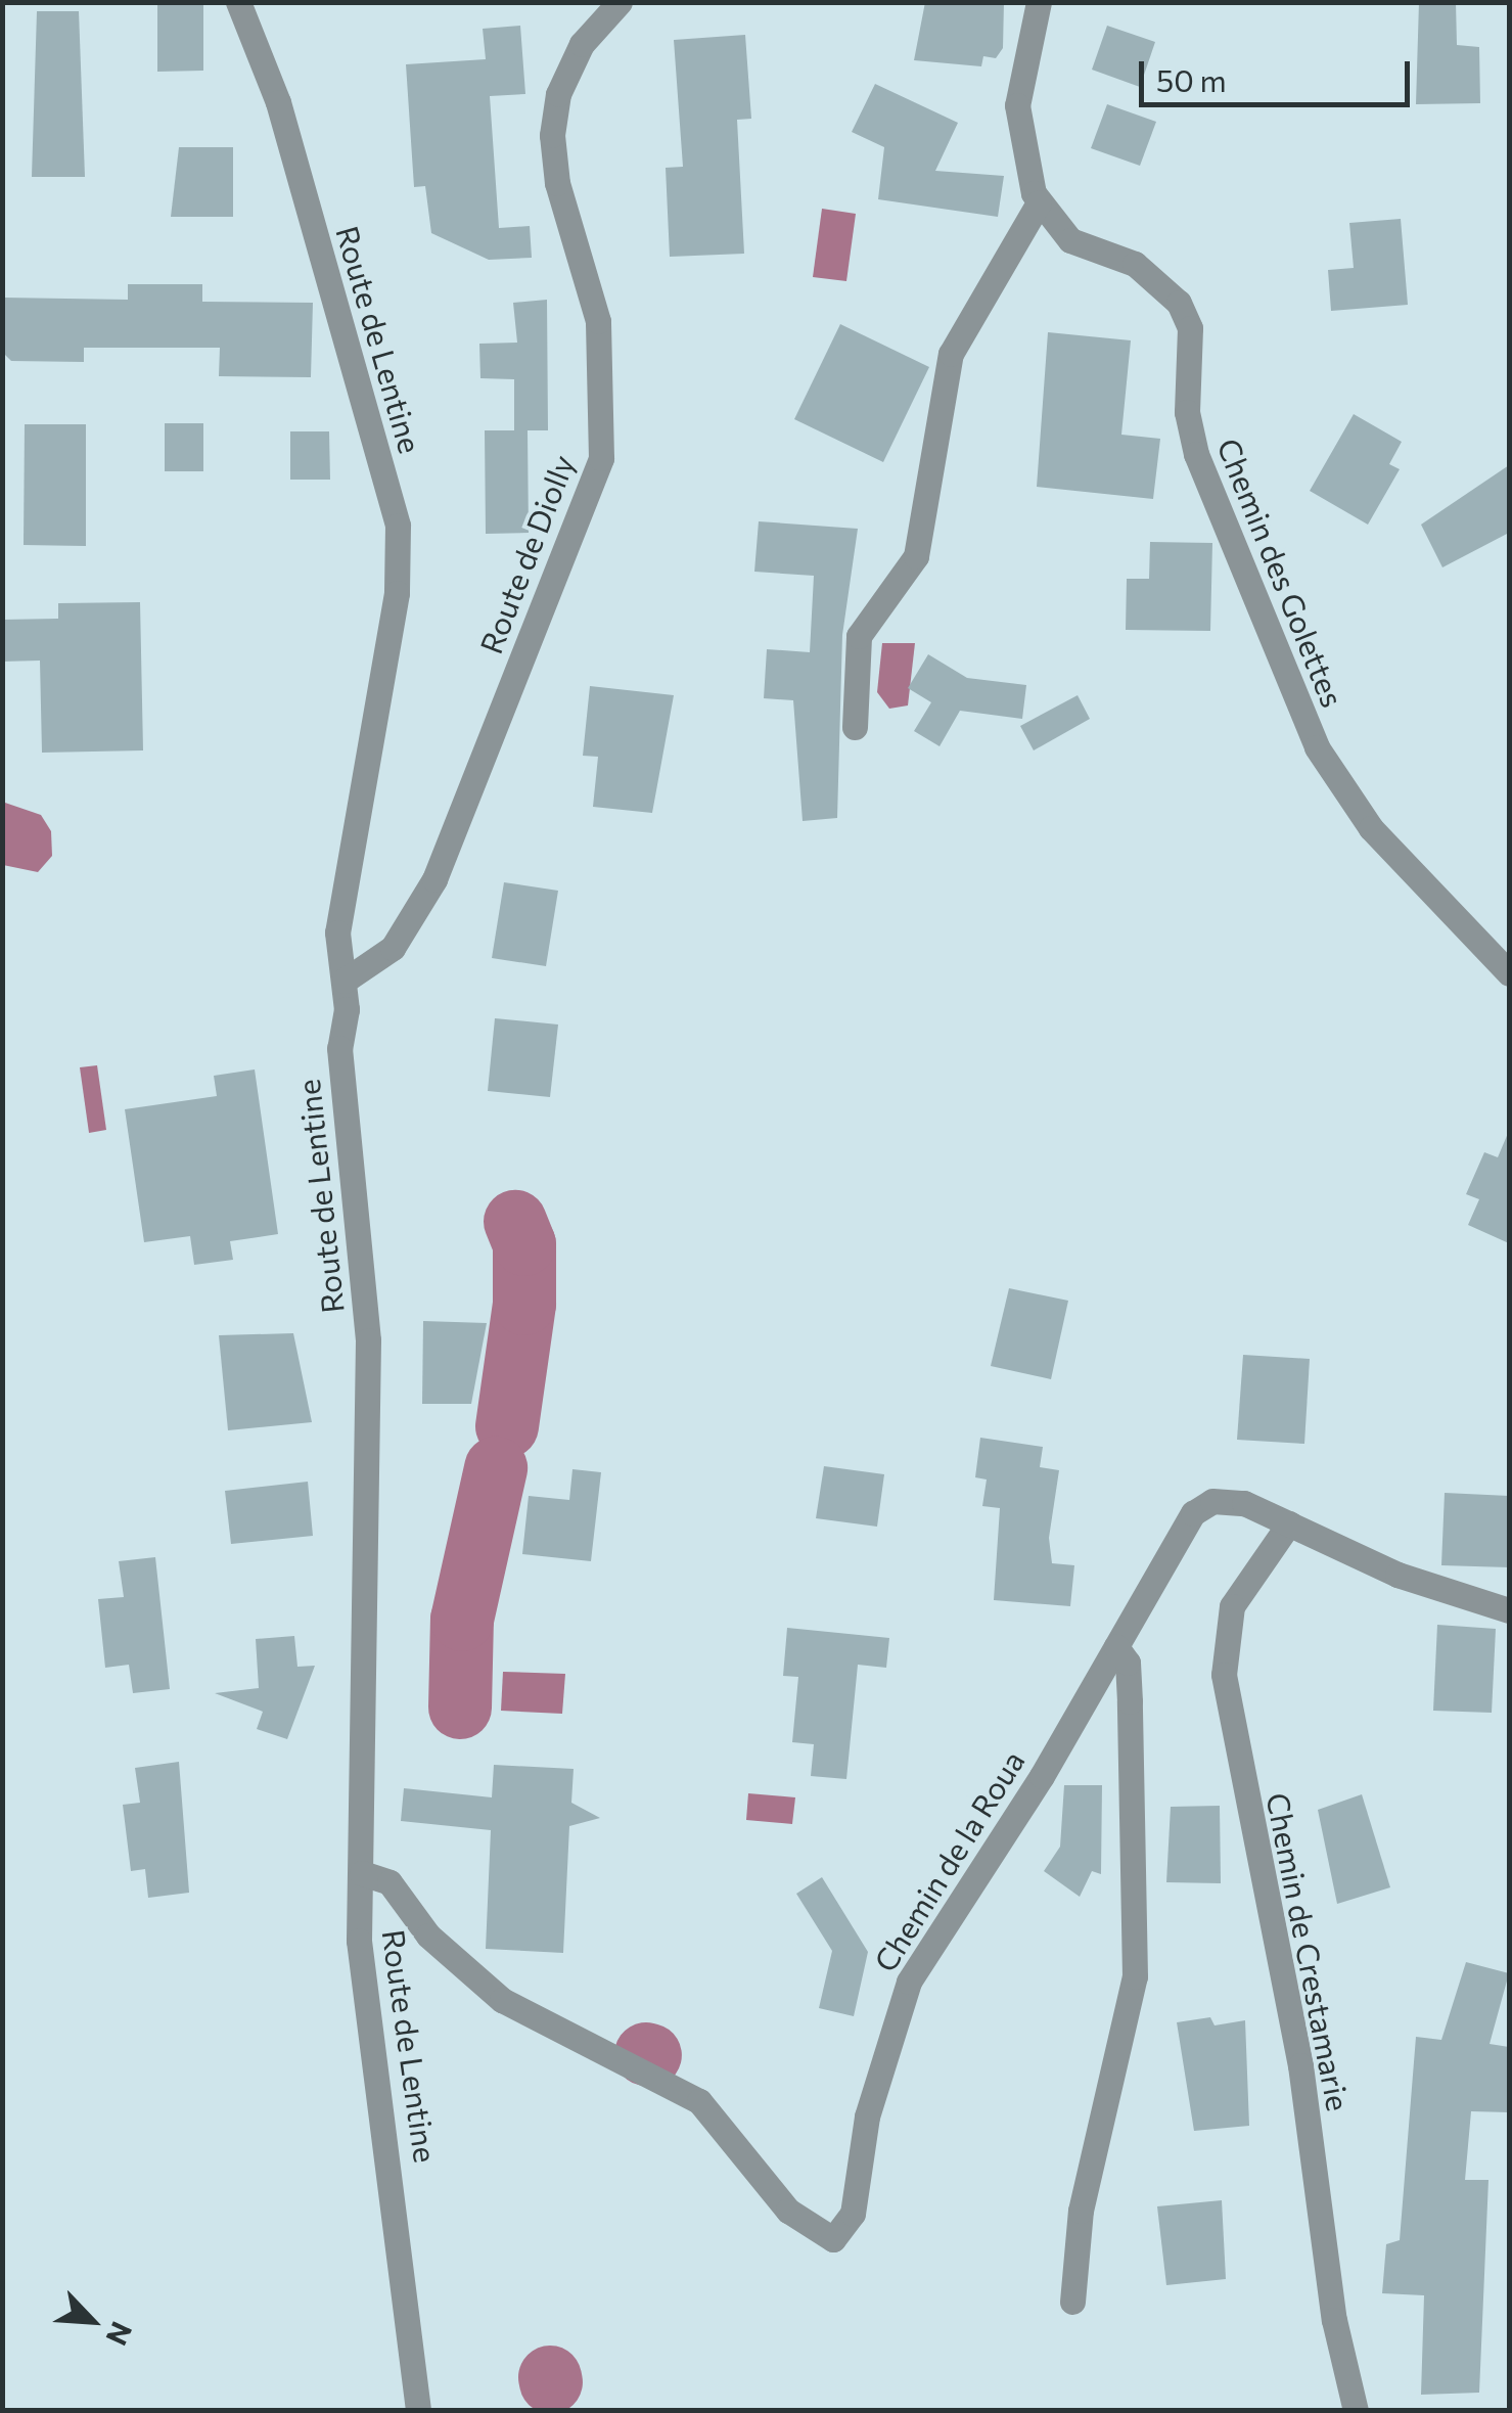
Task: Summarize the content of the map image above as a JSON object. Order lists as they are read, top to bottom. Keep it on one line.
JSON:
{"streets":{"street":["Route de Lentine","Route de Diolly","Chemin des Golettes","Chemin de la Roua","Chemin de Crestamarie"]},"crossings":[["Route de Lentine","Route de Diolly"],["Route de Lentine","Chemin de la Roua"],["Chemin de la Roua","Chemin de Crestamarie"]],"scale_bar":"50 m","north":"bottom right"}
